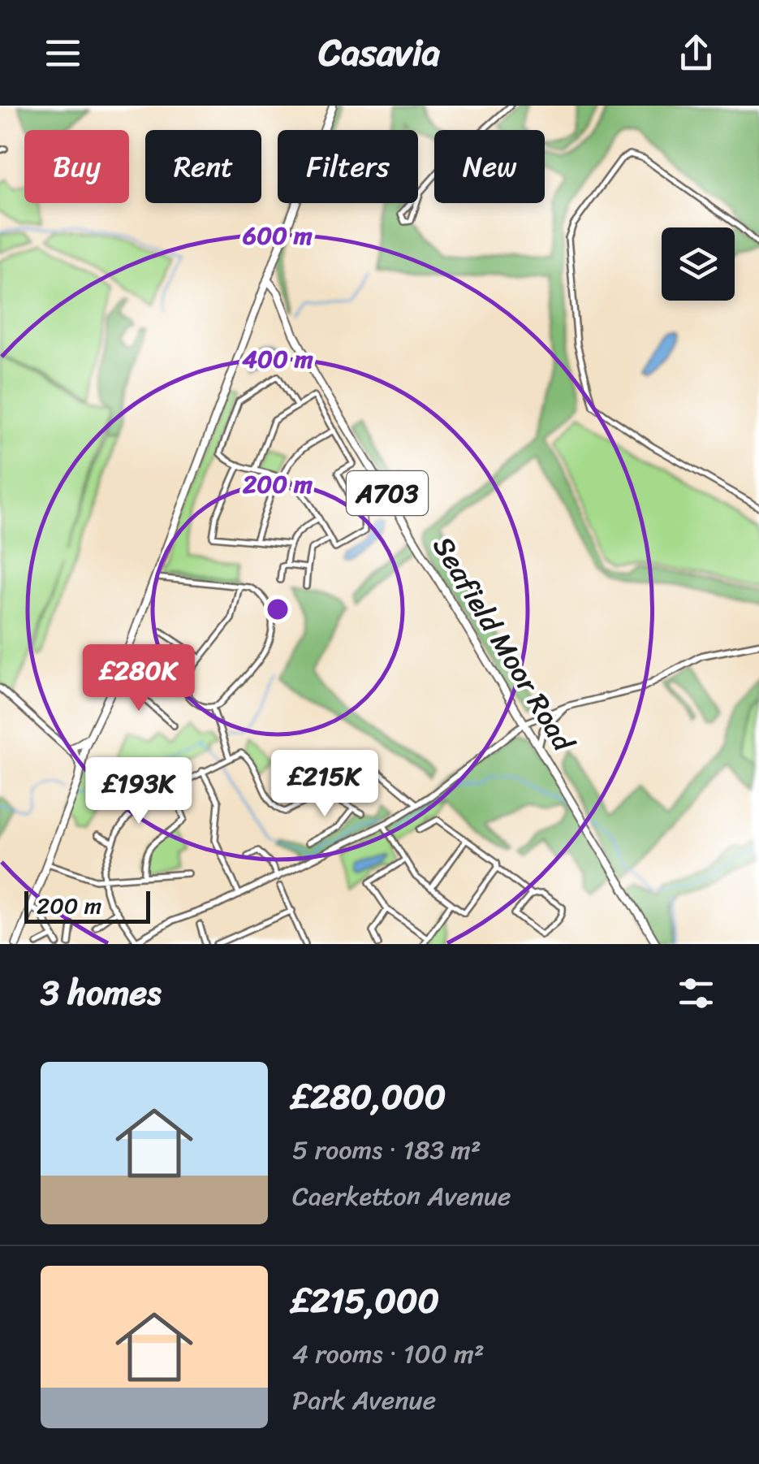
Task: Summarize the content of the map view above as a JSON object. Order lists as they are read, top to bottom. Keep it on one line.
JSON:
{"streets":{"main road":["A703","Seafield Moor Road"]},"scale_bar":"200 m","page":{"header":"Casavia","chip":["Buy","Rent","Filters","New"],"price":["£280K","£215K","£193K"],"scale":"200 m","heading":"3 homes","list":[{"name":"£280,000","note":"5 rooms · 183 m² · Caerketton Avenue"},{"name":"£215,000","note":"4 rooms · 100 m² · Park Avenue"}]},"rings":["600 m","400 m","200 m"]}
